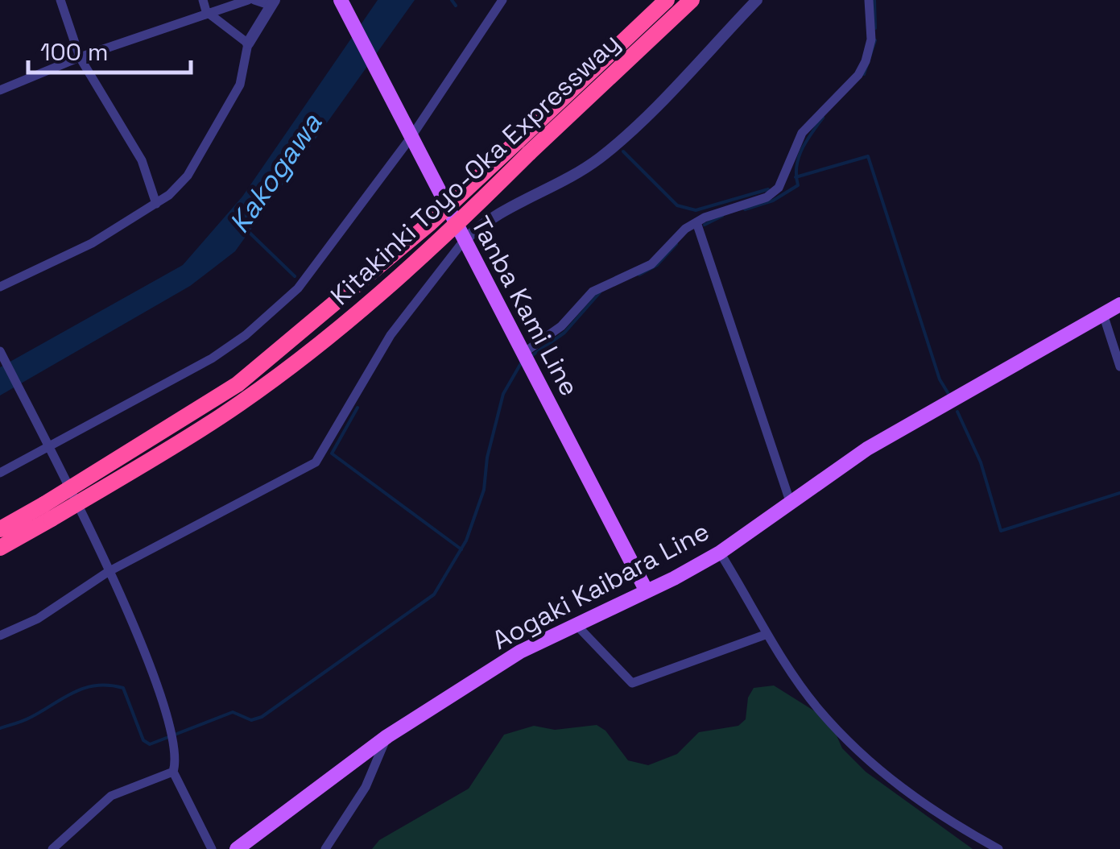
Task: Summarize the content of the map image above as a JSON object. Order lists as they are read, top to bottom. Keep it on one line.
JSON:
{"streets":{"highway":["Kitakinki Toyo-Oka Expressway"],"main road":["Tanba Kami Line","Aogaki Kaibara Line"]},"crossings":[["Tanba Kami Line","Aogaki Kaibara Line"]],"water":["Kakogawa"],"scale_bar":"100 m"}
